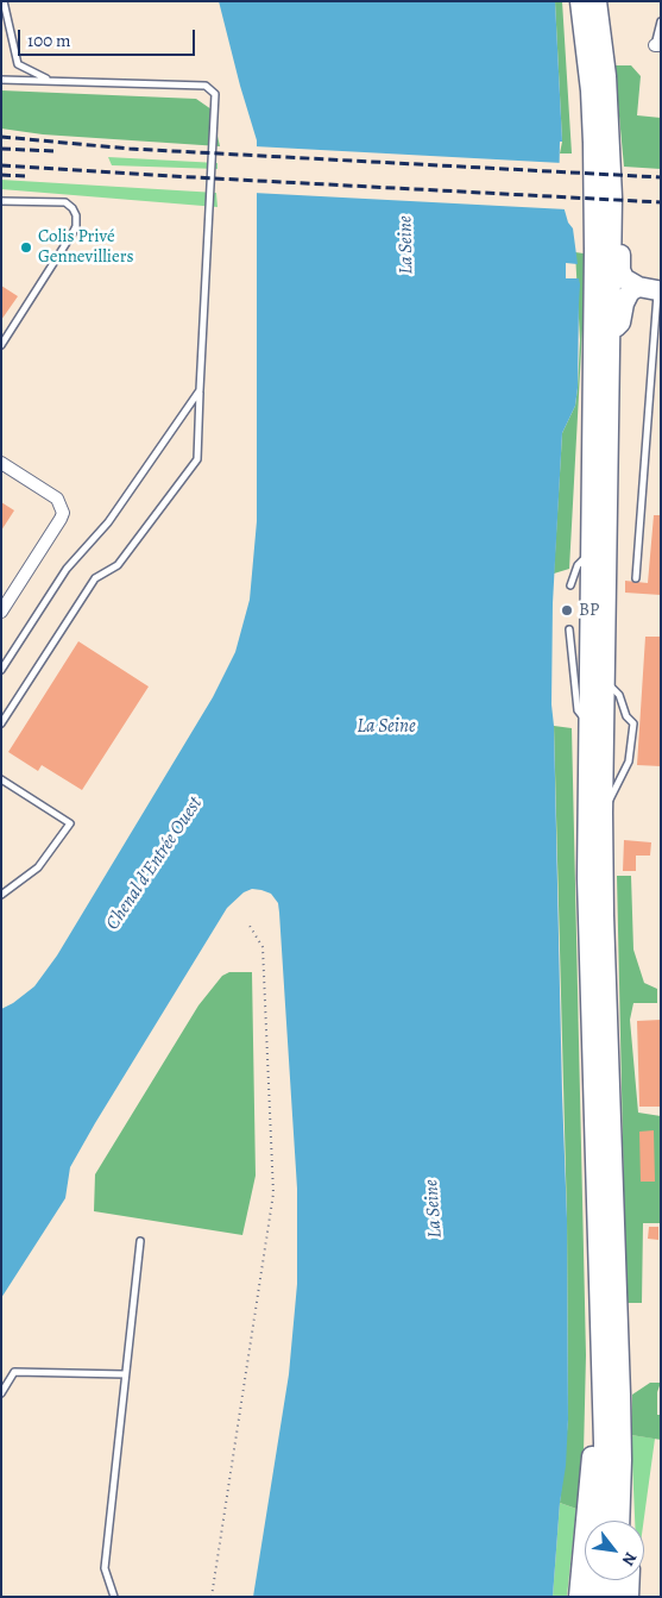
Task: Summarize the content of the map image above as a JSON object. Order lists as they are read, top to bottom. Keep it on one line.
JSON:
{"water":["La Seine","Chenal d'Entrée Ouest"],"places":["Colis Privé Gennevilliers","BP"],"scale_bar":"100 m","north":"bottom right"}
